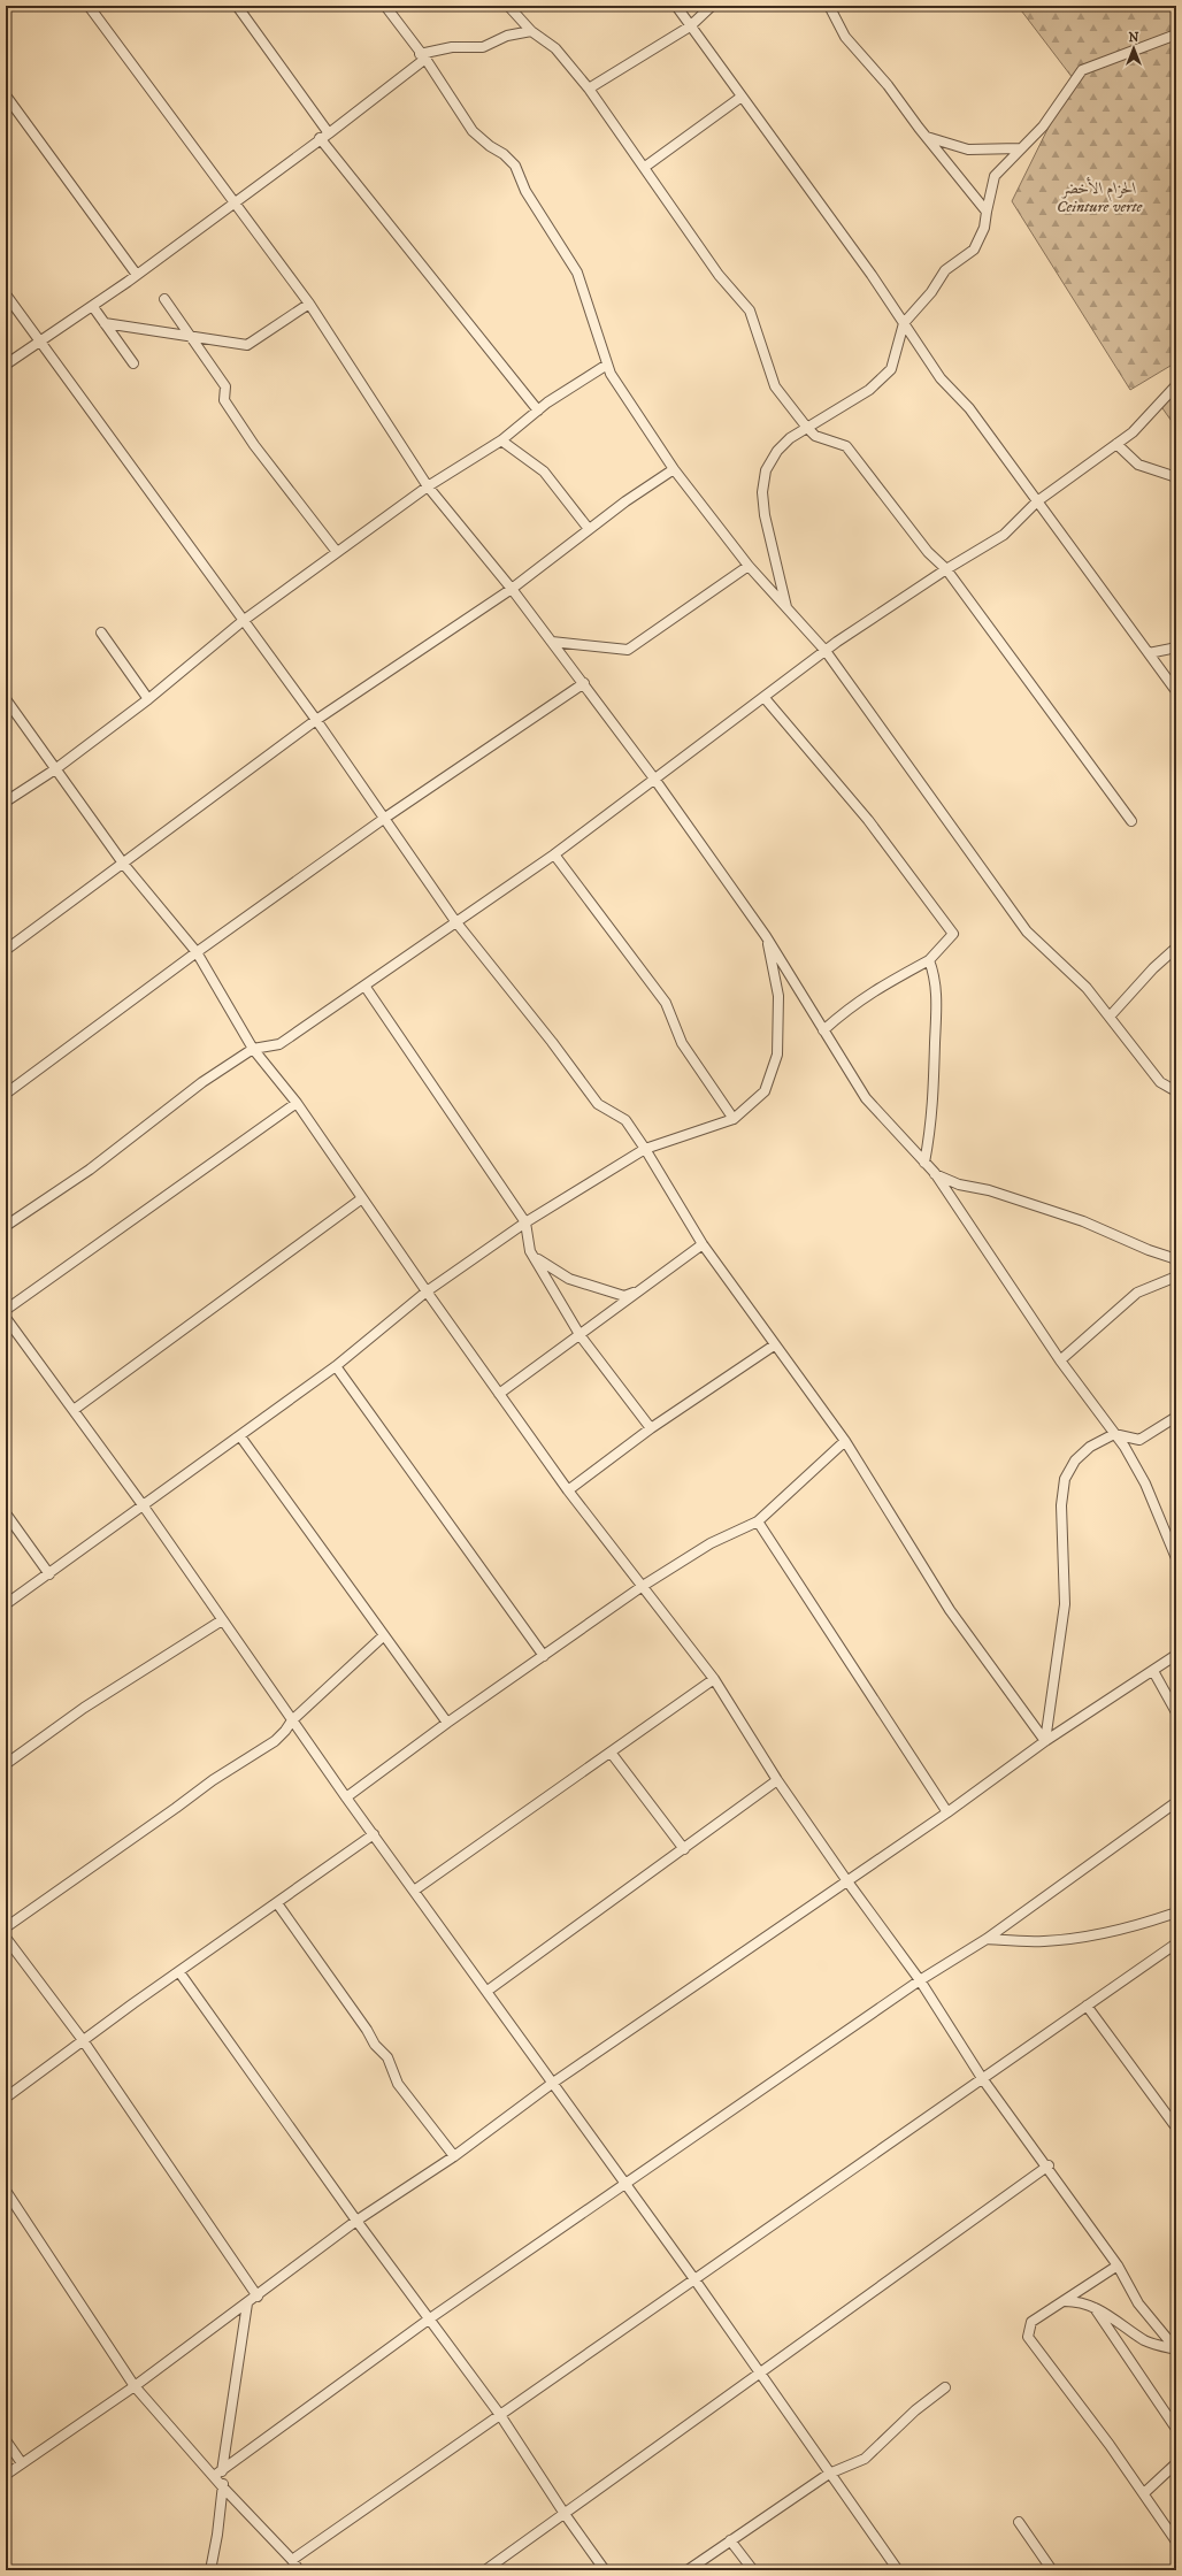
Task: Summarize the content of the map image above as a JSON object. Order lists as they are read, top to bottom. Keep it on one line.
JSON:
{"parks":["الحزام الأخضر Ceinture verte"],"north":"top"}
